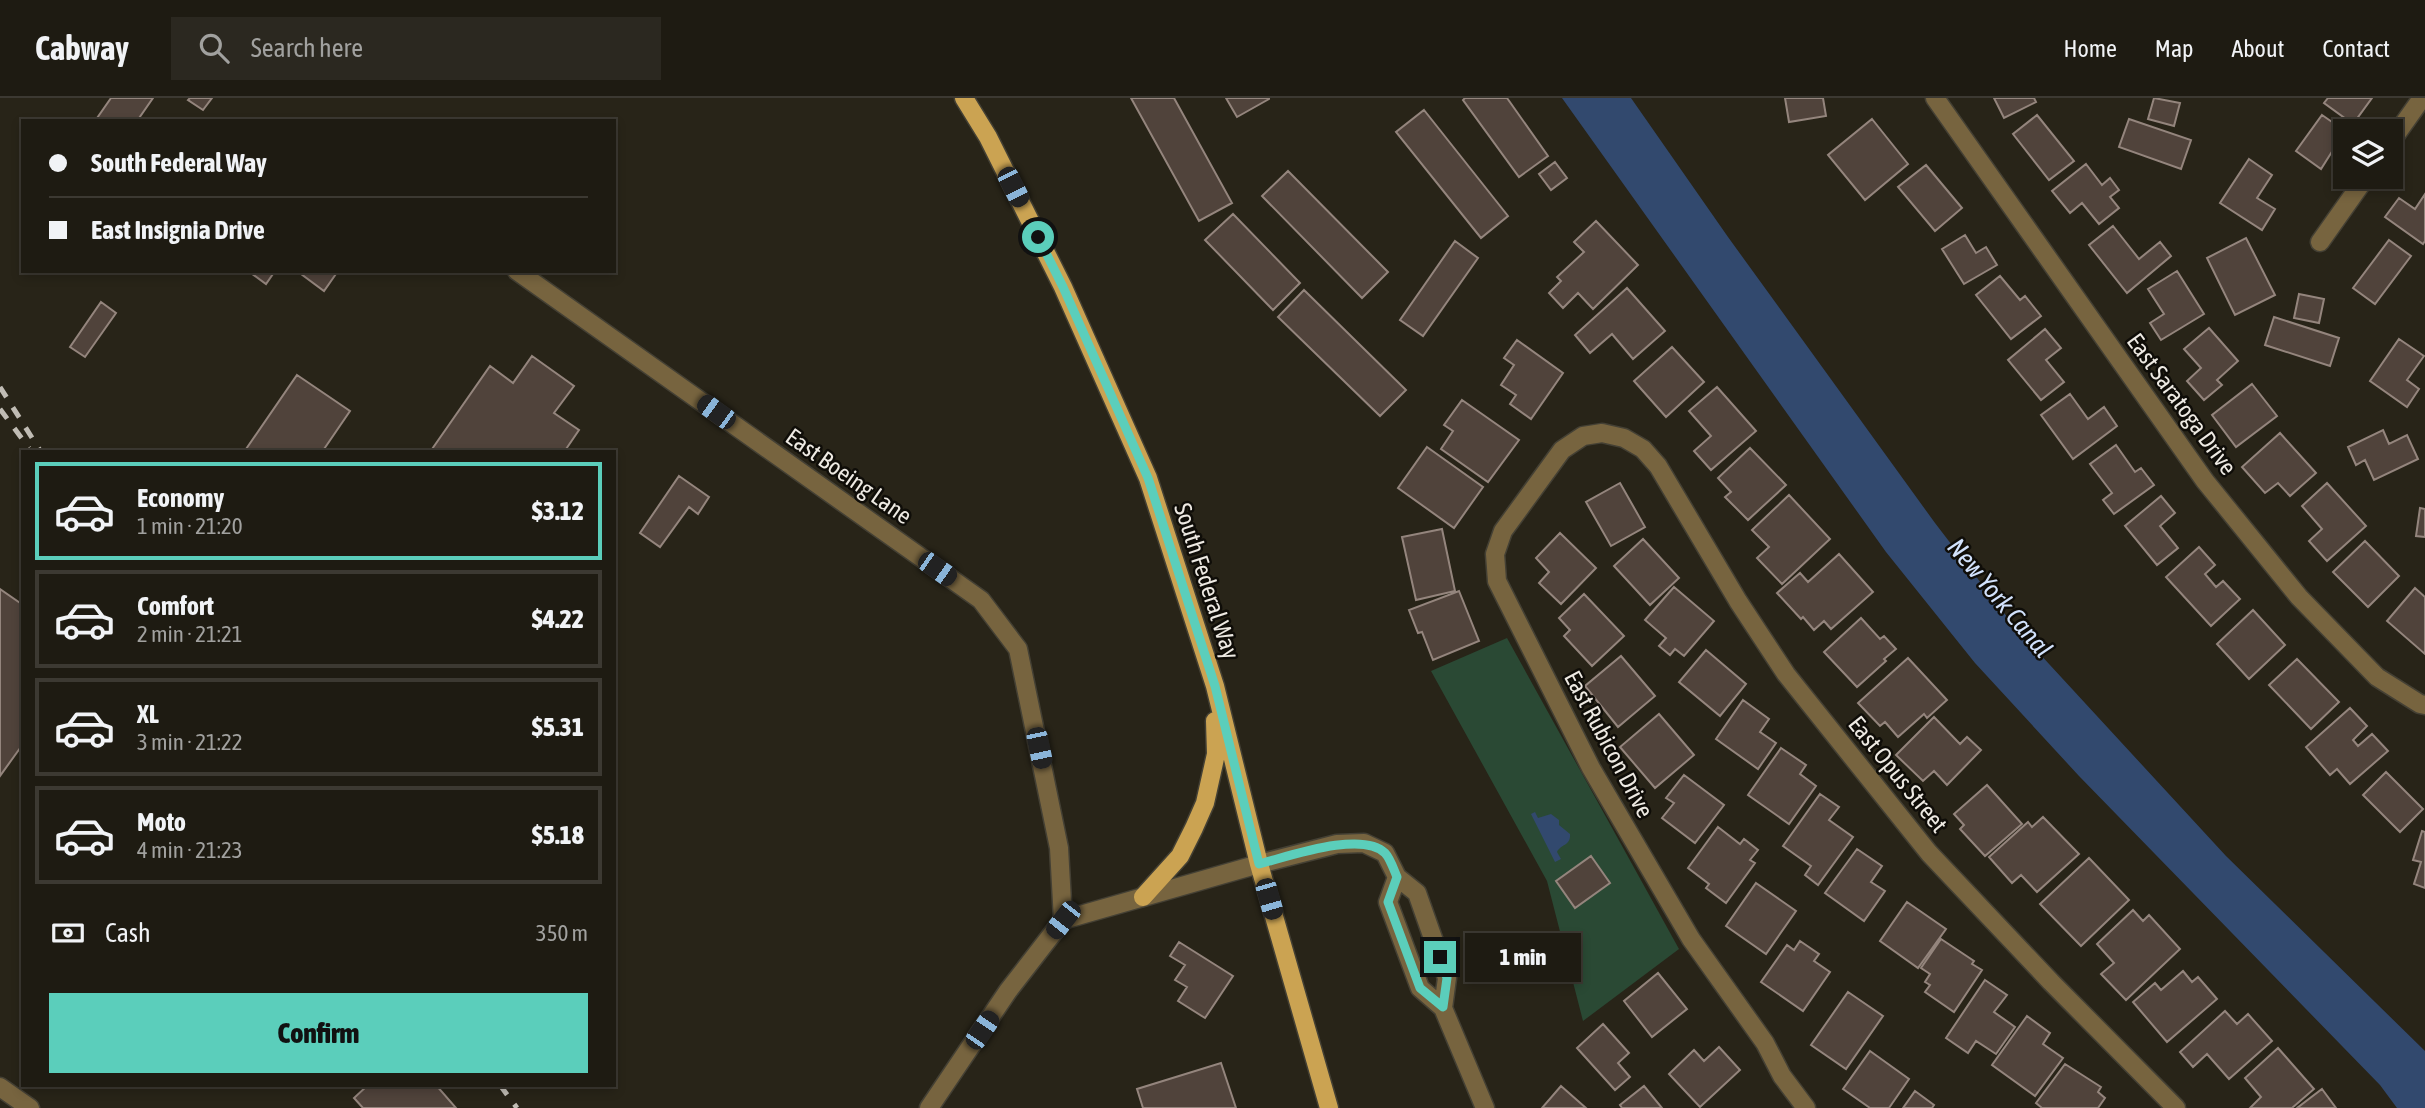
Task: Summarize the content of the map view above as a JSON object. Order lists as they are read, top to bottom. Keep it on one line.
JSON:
{"streets":{"main road":["South Federal Way"],"street":["East Saratoga Drive","East Boeing Lane","East Rubicon Drive","East Opus Street"]},"crossings":[["East Rubicon Drive","East Opus Street"]],"water":["New York Canal"],"page":{"header":"Cabway","search":"Search here","nav":["Home","Map","About","Contact"],"banner":["South Federal Way","East Insignia Drive"],"list":[{"name":"Economy","note":"1 min · 21:20","value":"$3.12"},{"name":"Comfort","note":"2 min · 21:21","value":"$4.22"},{"name":"XL","note":"3 min · 21:22","value":"$5.31"},{"name":"Moto","note":"4 min · 21:23","value":"$5.18"}],"pay":["Cash","350 m"],"bubble":"1 min","buttons":"Confirm"}}
